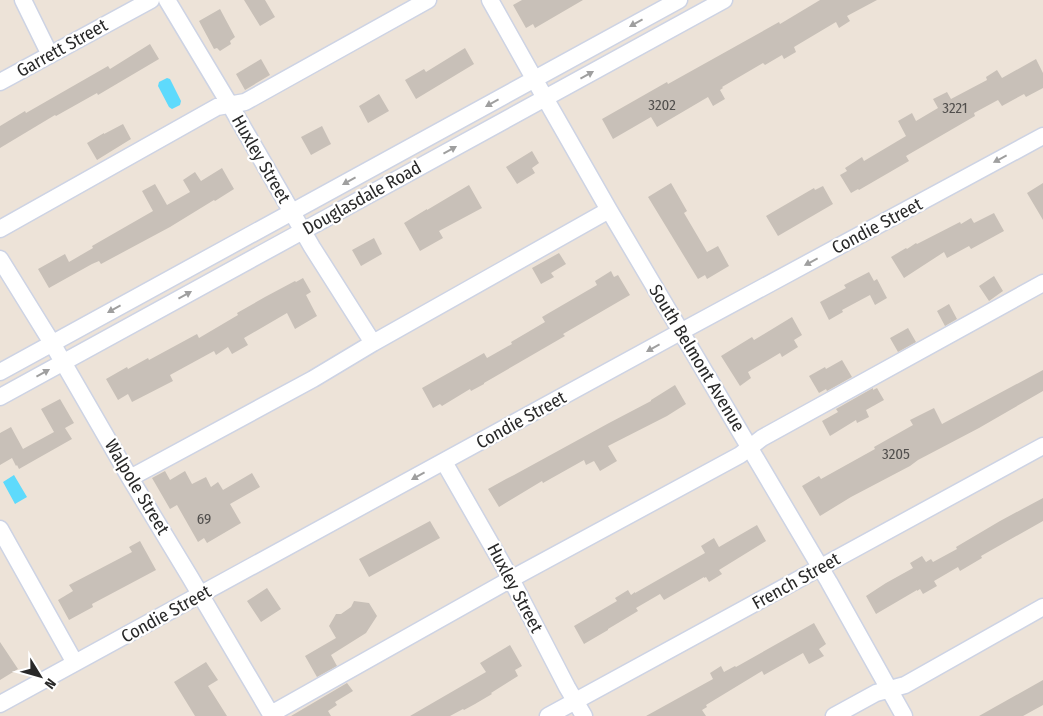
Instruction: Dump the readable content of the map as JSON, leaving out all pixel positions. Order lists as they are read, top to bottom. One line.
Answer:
{"streets":{"street":["Garrett Street","Huxley Street","Douglasdale Road","Condie Street","South Belmont Avenue","Walpole Street","French Street"]},"crossings":[["Huxley Street","Douglasdale Road"],["Huxley Street","Condie Street"],["Huxley Street","French Street"],["Douglasdale Road","South Belmont Avenue"],["Douglasdale Road","Walpole Street"],["Condie Street","South Belmont Avenue"],["Condie Street","Walpole Street"],["South Belmont Avenue","French Street"]],"house_numbers":["3202","3221","3205","69"],"north":"bottom right"}
